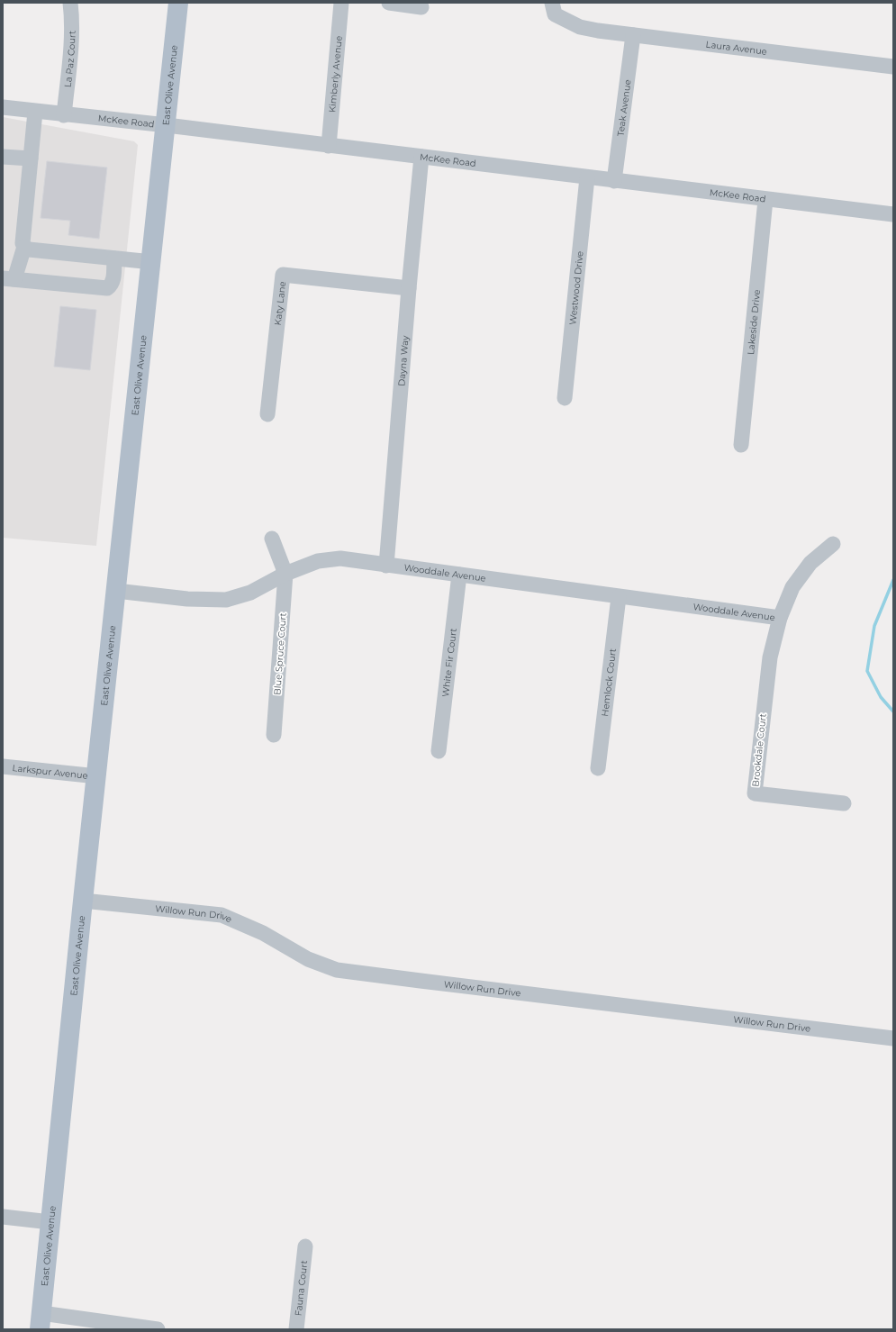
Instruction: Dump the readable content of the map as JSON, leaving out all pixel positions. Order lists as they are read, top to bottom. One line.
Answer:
{"streets":{"main road":["East Olive Avenue"],"street":["Laura Avenue","La Paz Court","Kimberly Avenue","Teak Avenue","McKee Road","Westwood Drive","Katy Lane","Lakeside Drive","Dayna Way","Wooddale Avenue","Blue Spruce Court","White Fir Court","Hemlock Court","Brookdale Court","Larkspur Avenue","Willow Run Drive","Fauna Court"]},"crossings":[["Laura Avenue","Teak Avenue"],["La Paz Court","McKee Road"],["Kimberly Avenue","McKee Road"],["East Olive Avenue","McKee Road"],["East Olive Avenue","Wooddale Avenue"],["East Olive Avenue","Larkspur Avenue"],["East Olive Avenue","Willow Run Drive"],["Teak Avenue","McKee Road"],["McKee Road","Westwood Drive"],["McKee Road","Lakeside Drive"],["McKee Road","Dayna Way"],["Katy Lane","Dayna Way"],["Dayna Way","Wooddale Avenue"],["Wooddale Avenue","Blue Spruce Court"],["Wooddale Avenue","White Fir Court"],["Wooddale Avenue","Hemlock Court"],["Wooddale Avenue","Brookdale Court"]]}
